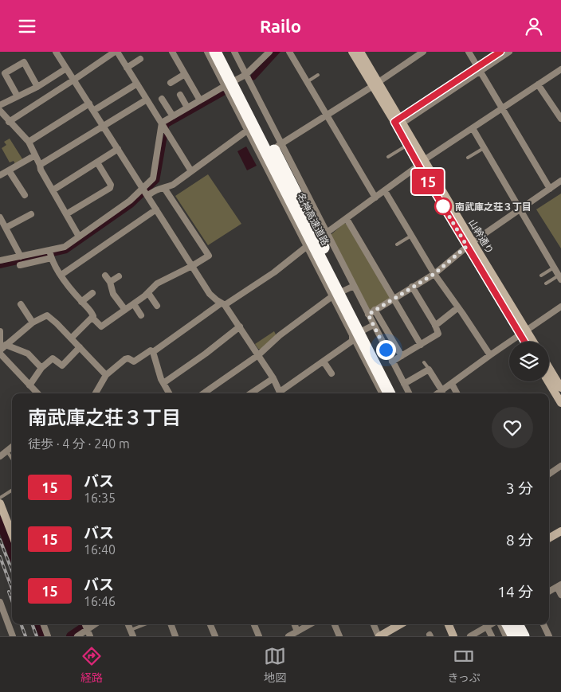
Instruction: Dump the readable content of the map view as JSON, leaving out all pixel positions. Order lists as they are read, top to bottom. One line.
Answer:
{"streets":{"highway":["名神高速道路"],"street":["山幹通り"]},"places":["南武庫之荘３丁目"],"lines":["bus line 15"],"page":{"header":"Railo","on_map":"15","heading":["南武庫之荘３丁目","徒歩 · 4 分 · 240 m"],"list":[{"mark":"15","name":"バス","note":"16:35","value":"3 分"},{"mark":"15","name":"バス","note":"16:40","value":"8 分"},{"mark":"15","name":"バス","note":"16:46","value":"14 分"}],"tabs":["経路","地図","きっぷ"]}}
